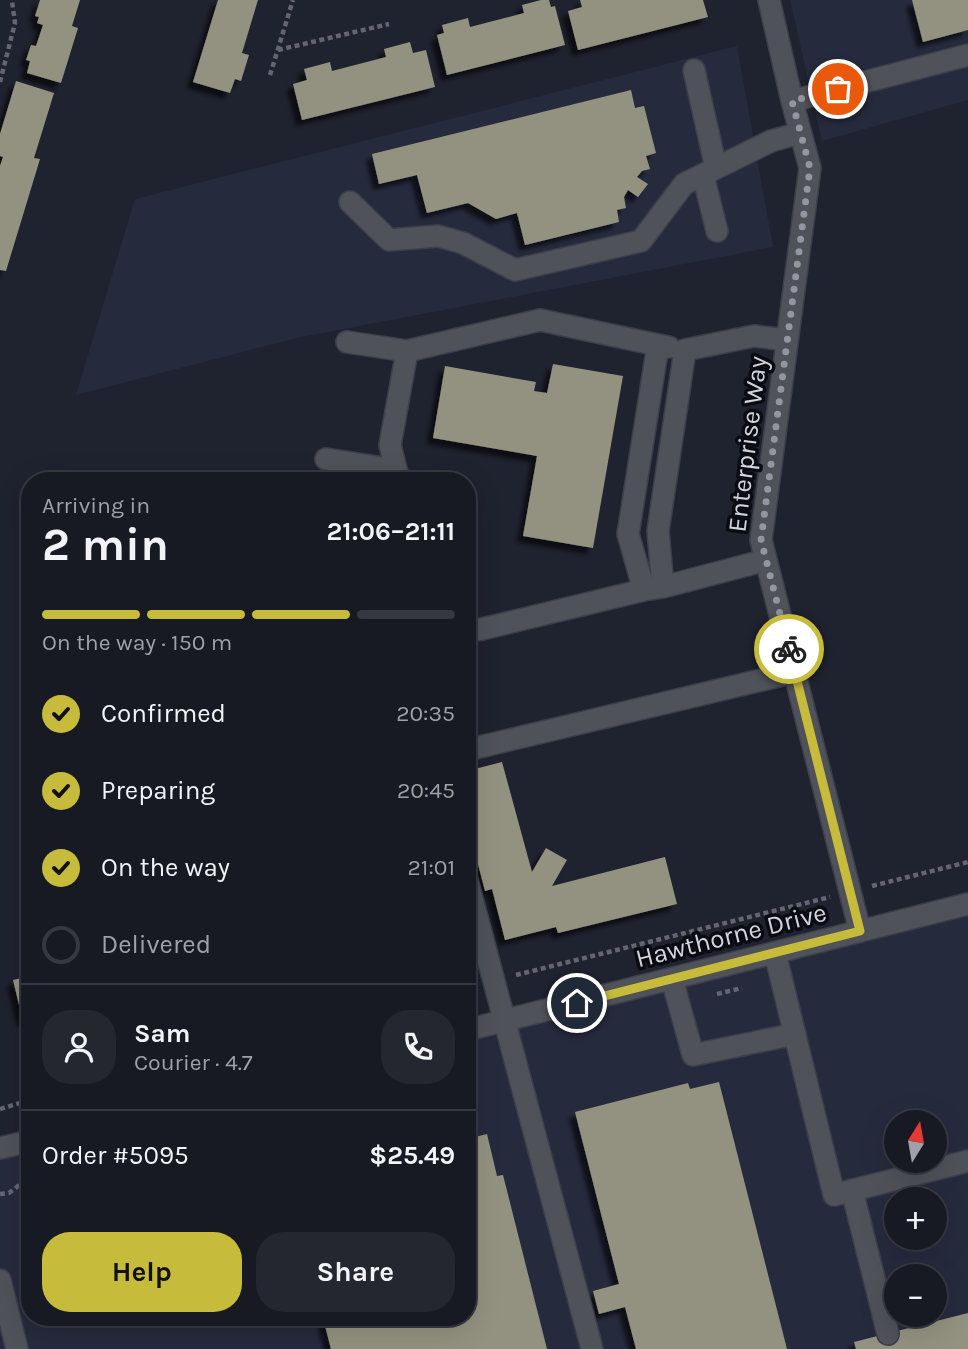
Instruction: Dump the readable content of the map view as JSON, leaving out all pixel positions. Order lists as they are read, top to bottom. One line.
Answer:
{"streets":{"street":["Enterprise Way","Hawthorne Drive"]},"crossings":[["Enterprise Way","Hawthorne Drive"]],"north":"top","page":{"heading":["2 min","Arriving in","21:06–21:11"],"panel":["Sam","Courier · 4.7","Order #5095","$25.49"],"bar":"On the way · 150 m","list":[["Confirmed","20:35"],["Preparing","20:45"],["On the way","21:01"],"Delivered"],"map_buttons":["+","−"],"buttons":["Help","Share"]}}
